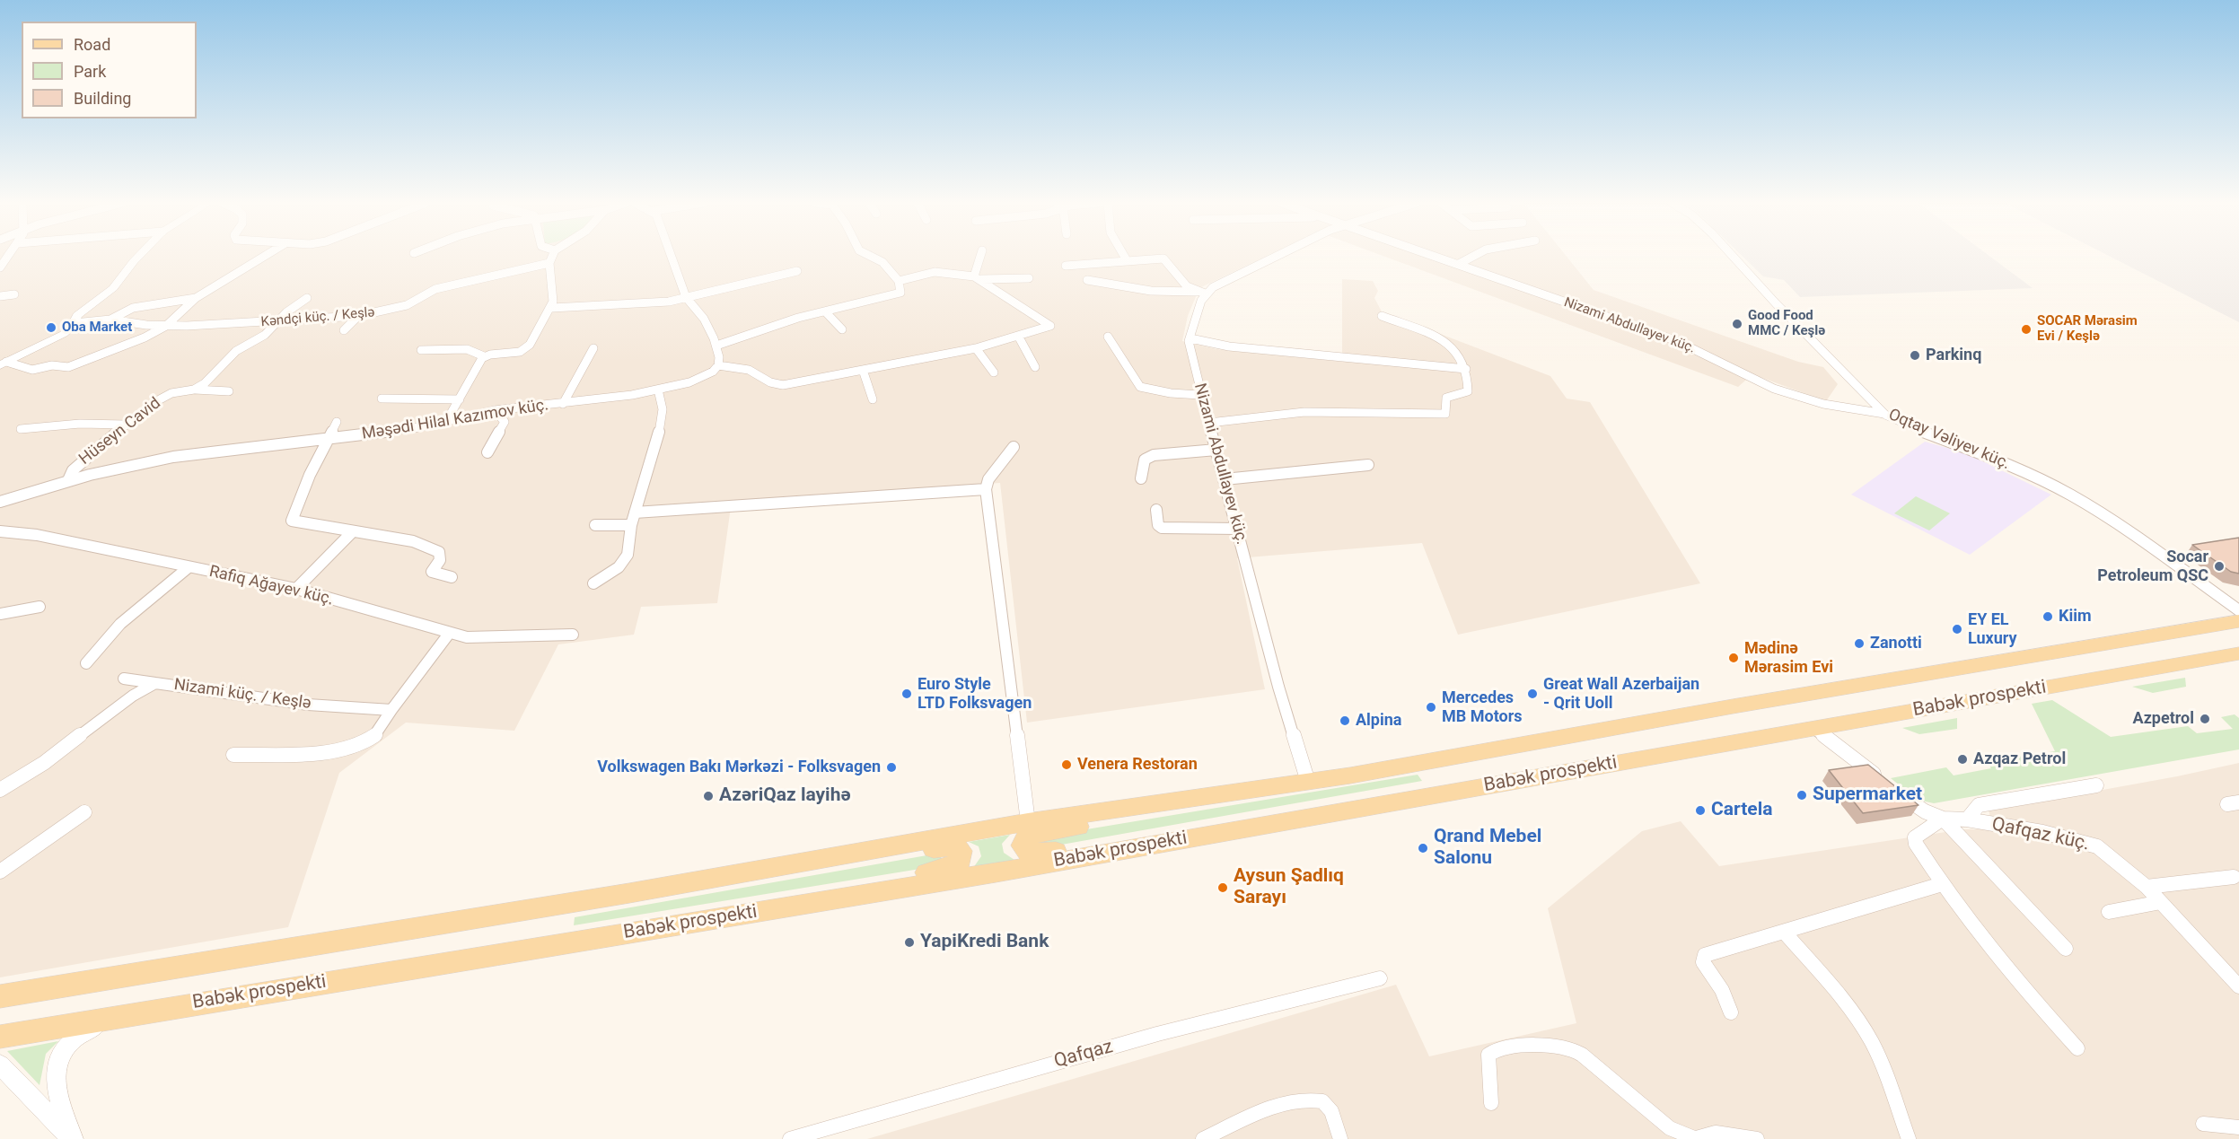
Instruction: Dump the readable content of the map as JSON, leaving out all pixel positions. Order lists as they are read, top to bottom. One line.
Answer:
{"streets":{"main road":["Babək prospekti"],"street":["Kəndçi küç. / Keşlə","Nizami Abdullayev küç.","Məşədi Hilal Kazımov küç.","Hüseyn Cavid","Oqtay Vəliyev küç.","Rafiq Ağayev küç.","Nizami küç. / Keşlə","Qafqaz küç.","Qafqaz"]},"crossings":[["Kəndçi küç. / Keşlə","Hüseyn Cavid"],["Nizami Abdullayev küç.","Oqtay Vəliyev küç."],["Nizami Abdullayev küç.","Babək prospekti"],["Məşədi Hilal Kazımov küç.","Hüseyn Cavid"],["Babək prospekti","Qafqaz küç."]],"places":["Good Food MMC / Keşlə","Oba Market","SOCAR Mərasim Evi / Keşlə","Parkinq","Socar Petroleum QSC","Kiim","EY EL Luxury","Zanotti","Mədinə Mərasim Evi","Euro Style LTD Folksvagen","Great Wall Azerbaijan - Qrit Uoll","Mercedes MB Motors","Azpetrol","Alpina","Azqaz Petrol","Venera Restoran","Volkswagen Bakı Mərkəzi - Folksvagen","Supermarket","AzəriQaz layihə","Cartela","Qrand Mebel Salonu","Aysun Şadlıq Sarayı","YapiKredi Bank"],"legend":["Road","Park","Building"]}
